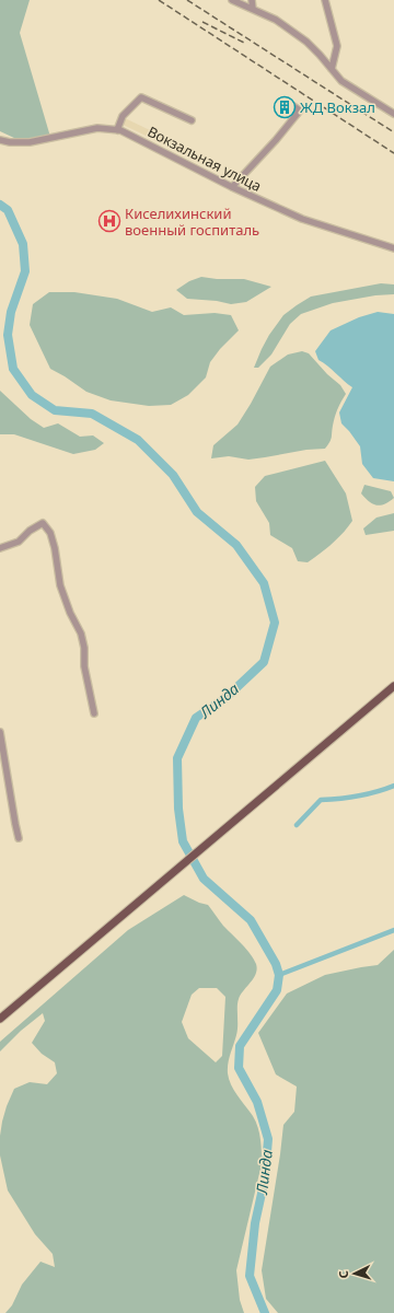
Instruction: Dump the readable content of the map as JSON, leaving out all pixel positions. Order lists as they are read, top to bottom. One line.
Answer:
{"streets":{"street":["Вокзальная улица"]},"water":["Линда"],"places":{"building":["ЖД Вокзал"],"hospital":["Киселихинский военный госпиталь"]},"north":"left"}
